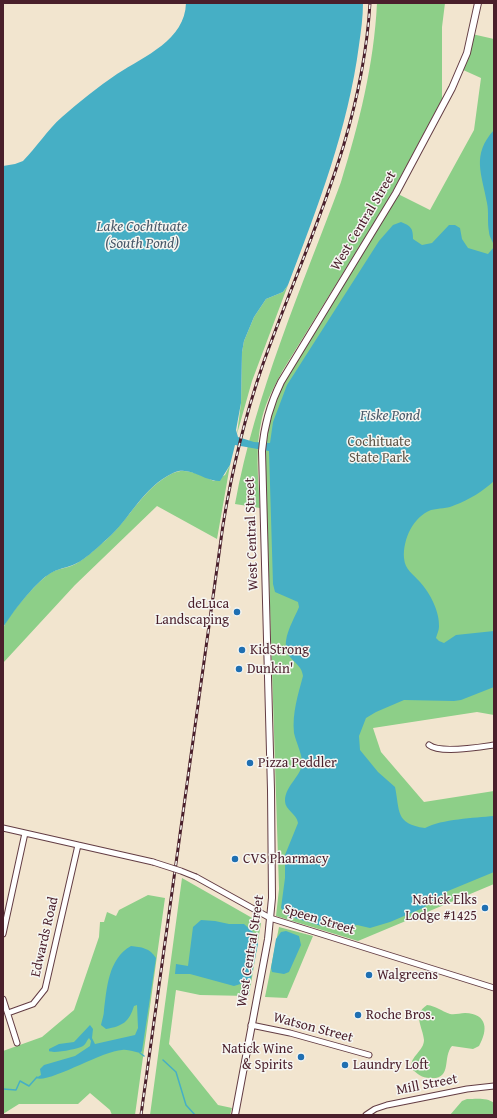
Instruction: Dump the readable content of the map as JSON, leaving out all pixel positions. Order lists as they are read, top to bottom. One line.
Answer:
{"streets":{"main road":["West Central Street"],"street":["Speen Street","Edwards Road","Watson Street","Mill Street"]},"crossings":[["West Central Street","Speen Street"],["West Central Street","Watson Street"],["Speen Street","Edwards Road"]],"water":["Lake Cochituate (South Pond)","Fiske Pond"],"parks":["Cochituate State Park"],"places":["deLuca Landscaping","KidStrong","Dunkin'","Pizza Peddler","CVS Pharmacy","Natick Elks Lodge #1425","Walgreens","Roche Bros.","Natick Wine & Spirits","Laundry Loft"]}
